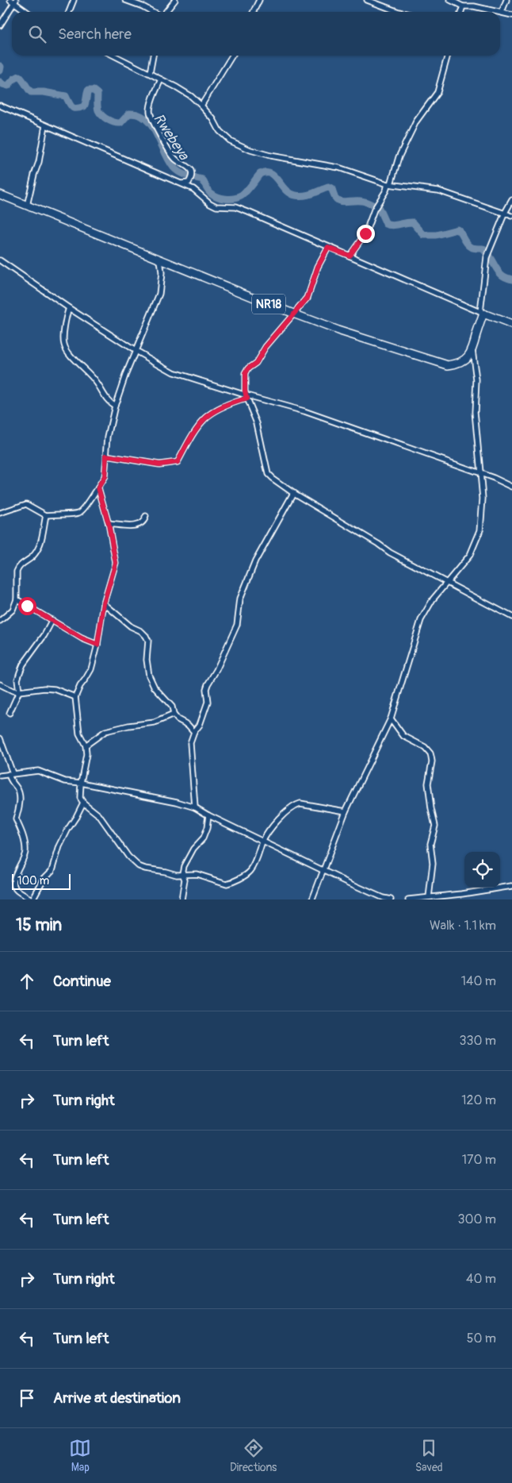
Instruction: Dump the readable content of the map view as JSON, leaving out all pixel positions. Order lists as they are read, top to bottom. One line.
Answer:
{"streets":{"main road":["NR18"]},"water":["Rwebeya"],"scale_bar":"100 m","page":{"search":"Search here","scale":"100 m","heading":["15 min","Walk · 1.1 km"],"list":[["Continue","140 m"],["Turn left","330 m"],["Turn right","120 m"],["Turn left","170 m"],["Turn left","300 m"],["Turn right","40 m"],["Turn left","50 m"],"Arrive at destination"],"nav":["Map","Directions","Saved"]}}
